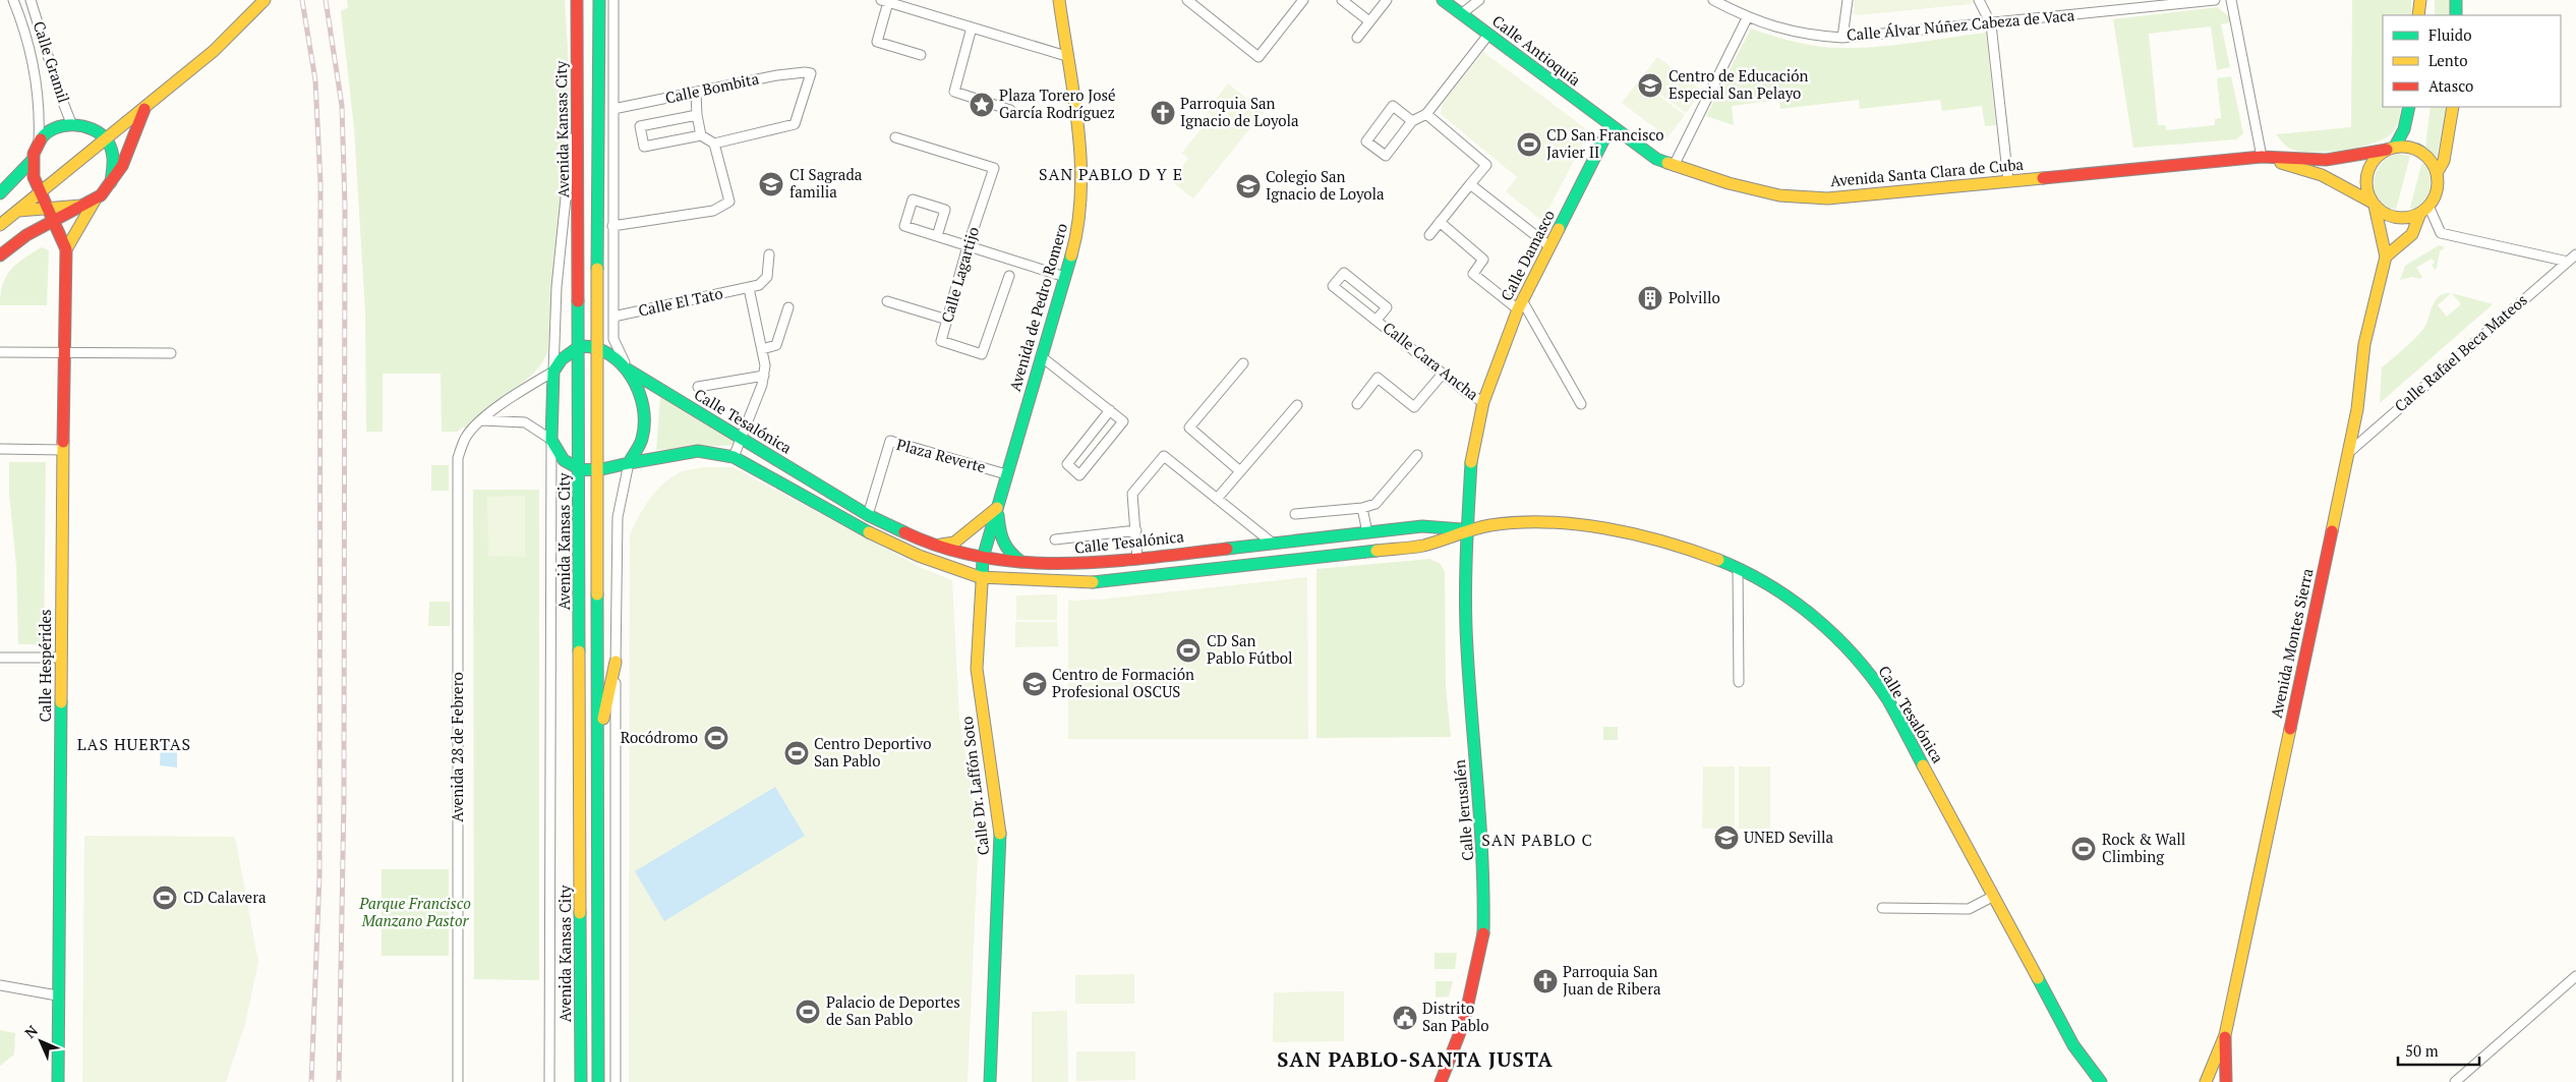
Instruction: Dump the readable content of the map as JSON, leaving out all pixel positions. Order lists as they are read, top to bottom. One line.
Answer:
{"streets":{"street":["Calle Álvar Núñez Cabeza de Vaca","Calle Antioquía","Calle Gramil","Calle Bombita","Avenida Kansas City","Avenida Santa Clara de Cuba","Calle Damasco","Calle Lagartijo","Calle El Tato","Avenida de Pedro Romero","Calle Rafael Beca Mateos","Calle Cara Ancha","Calle Tesalónica","Plaza Reverte","Avenida Montes Sierra","Calle Hespérides","Avenida 28 de Febrero","Calle Dr. Laffón Soto","Calle Jerusalén"]},"crossings":[["Calle Antioquía","Avenida Santa Clara de Cuba"],["Calle Antioquía","Calle Damasco"],["Avenida Kansas City","Calle Tesalónica"],["Avenida Santa Clara de Cuba","Calle Damasco"],["Avenida Santa Clara de Cuba","Avenida Montes Sierra"],["Calle Damasco","Calle Cara Ancha"],["Calle Damasco","Calle Tesalónica"],["Calle Damasco","Calle Jerusalén"],["Avenida de Pedro Romero","Calle Tesalónica"],["Avenida de Pedro Romero","Plaza Reverte"],["Avenida de Pedro Romero","Calle Dr. Laffón Soto"],["Calle Rafael Beca Mateos","Avenida Montes Sierra"],["Calle Tesalónica","Plaza Reverte"],["Calle Tesalónica","Calle Dr. Laffón Soto"],["Calle Tesalónica","Calle Jerusalén"]],"districts":["SAN PABLO D Y E","LAS HUERTAS","SAN PABLO C","SAN PABLO-SANTA JUSTA"],"parks":["Parque Francisco Manzano Pastor"],"places":{"school or university":["Centro de Educación Especial San Pelayo","CI Sagrada familia","Colegio San Ignacio de Loyola","Centro de Formación Profesional OSCUS","UNED Sevilla"],"place":["Plaza Torero José García Rodríguez"],"church":["Parroquia San Ignacio de Loyola","Parroquia San Juan de Ribera"],"sports":["CD San Francisco Javier II","CD San Pablo Fútbol","Rocódromo","Centro Deportivo San Pablo","Rock & Wall Climbing","CD Calavera","Palacio de Deportes de San Pablo"],"building":["Polvillo"],"public building":["Distrito San Pablo"]},"legend":["Fluido","Lento","Atasco"],"scale_bar":"50 m","north":"top left"}
